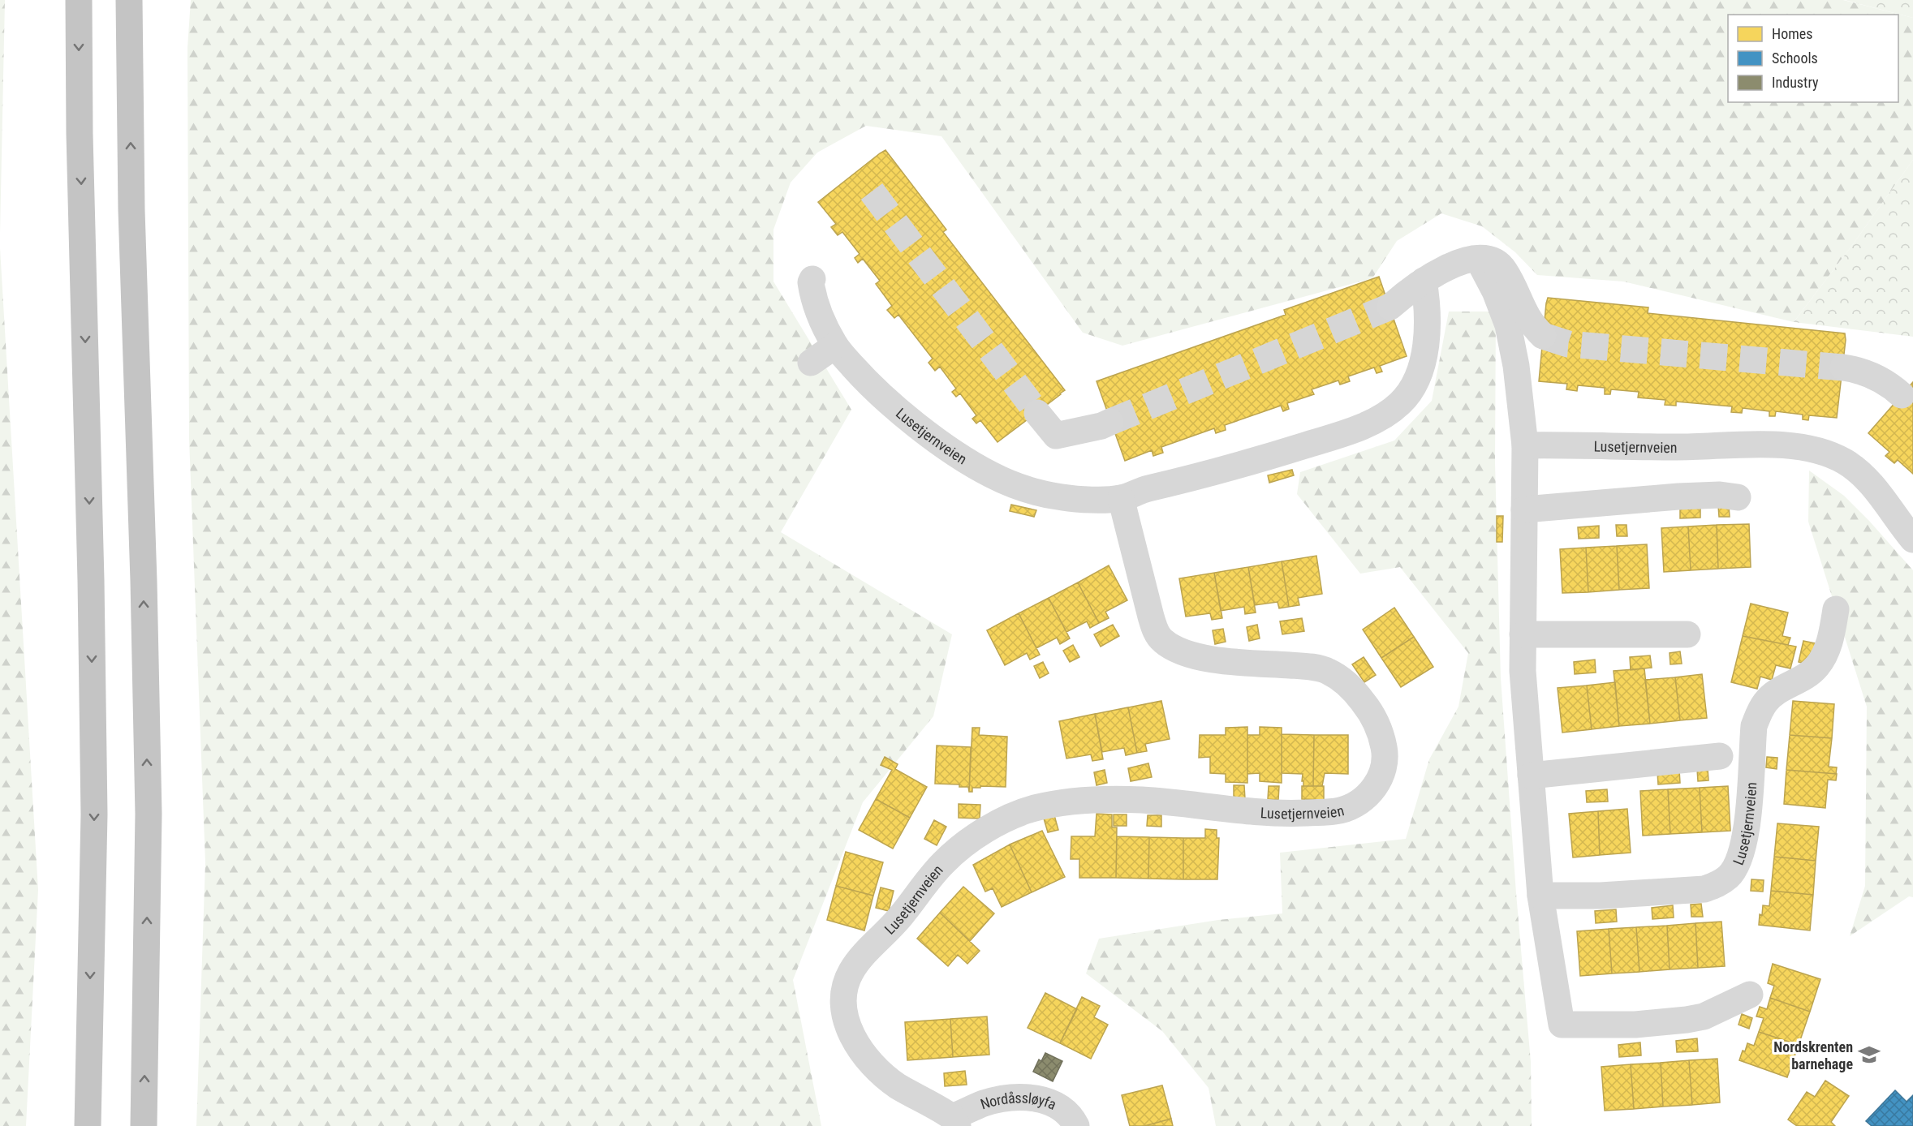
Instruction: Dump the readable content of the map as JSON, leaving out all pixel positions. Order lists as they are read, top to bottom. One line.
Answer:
{"streets":{"lane":["Lusetjernveien","Nordåssløyfa"]},"crossings":[["Lusetjernveien","Nordåssløyfa"]],"places":{"school or university":["Nordskrenten barnehage"]},"legend":["Homes","Schools","Industry"]}
